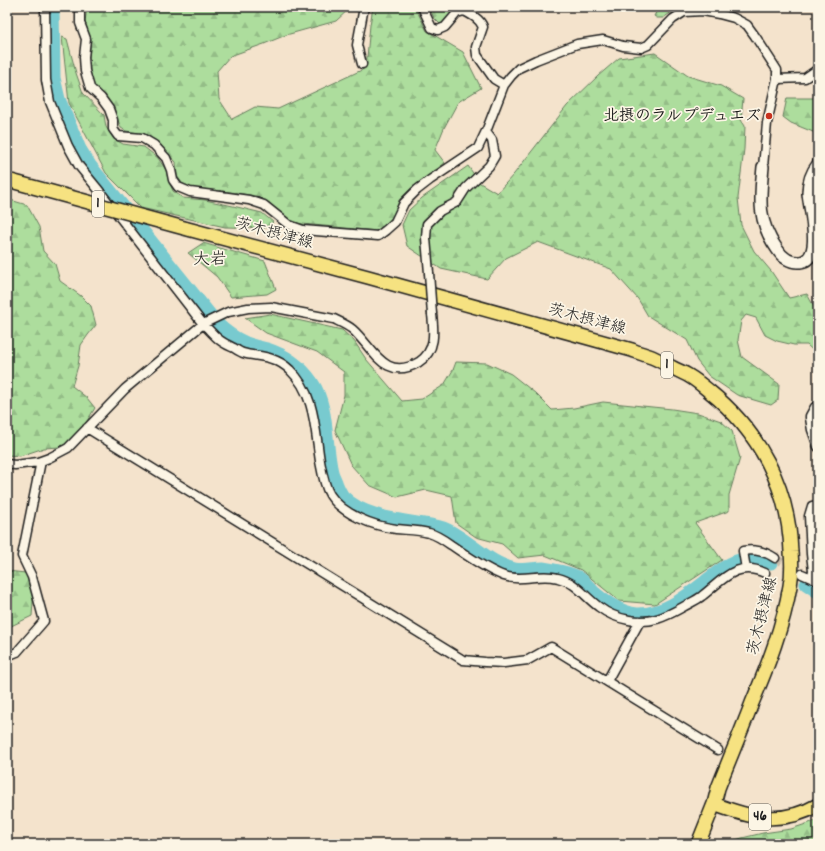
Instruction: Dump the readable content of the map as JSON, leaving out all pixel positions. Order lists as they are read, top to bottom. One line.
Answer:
{"streets":{"main road":["1","茨木摂津線","46"]},"crossings":[["茨木摂津線","46"]],"districts":["大岩"],"places":["北摂のラルプデュエズ"]}
